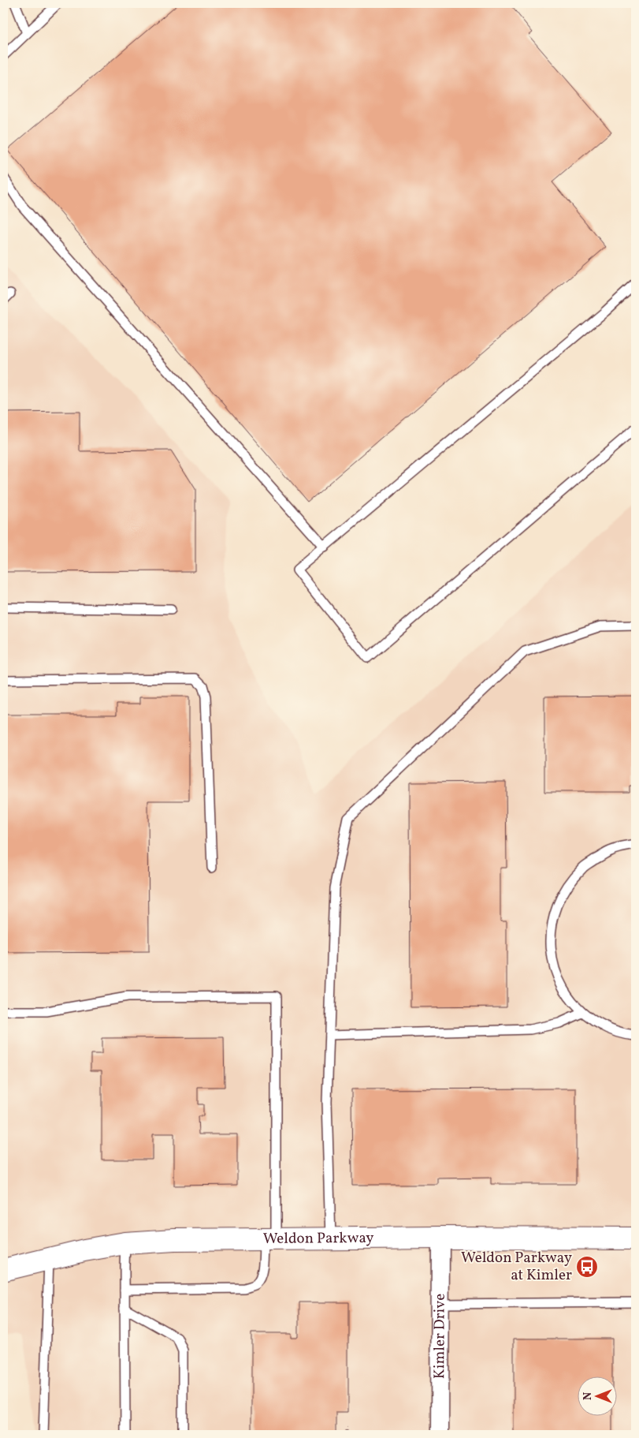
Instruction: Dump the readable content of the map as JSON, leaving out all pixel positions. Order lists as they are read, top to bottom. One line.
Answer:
{"streets":{"street":["Weldon Parkway","Kimler Drive"]},"crossings":[["Weldon Parkway","Kimler Drive"]],"places":{"bus stop":["Weldon Parkway at Kimler"]},"north":"left"}
